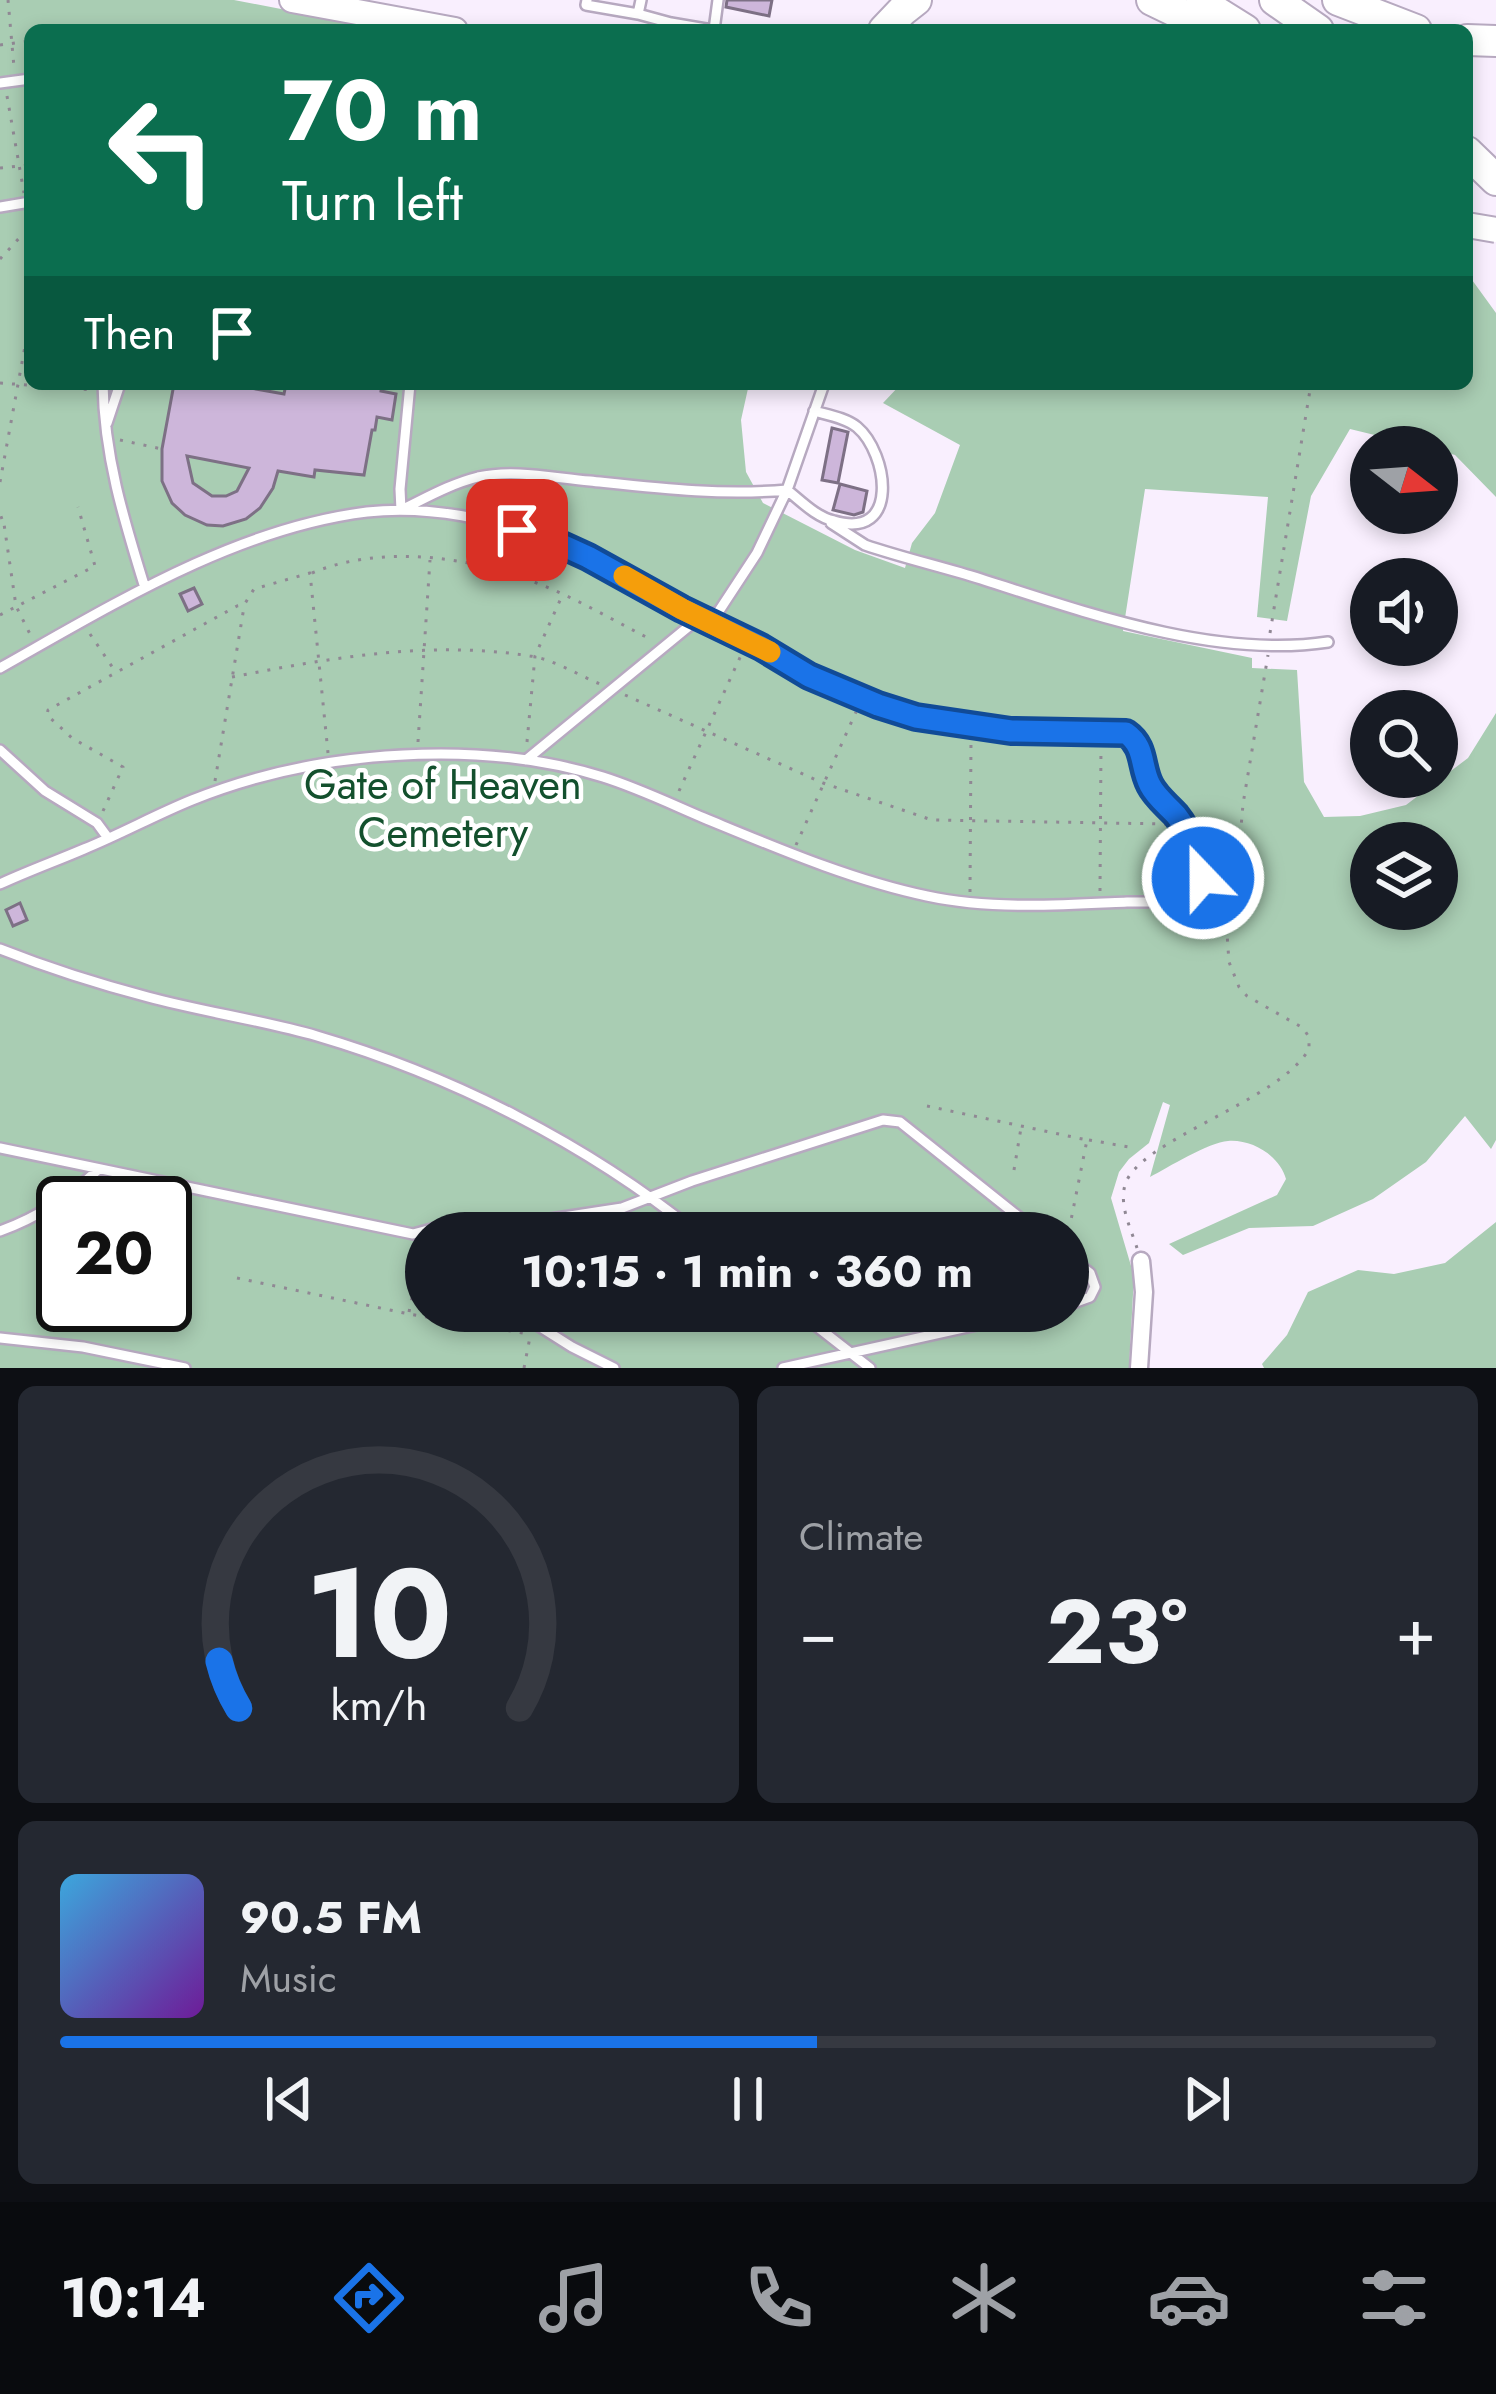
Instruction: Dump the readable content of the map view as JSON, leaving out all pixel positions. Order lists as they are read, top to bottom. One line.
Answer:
{"parks":["Gate of Heaven Cemetery"],"north":"right","page":{"turn":["70 m","Turn left"],"then":"Then","limit":"20","trip":"10:15 · 1 min · 360 m","tile":"Climate","heat":["−","23°","+"],"song":["90.5 FM","Music"],"tabs":"10:14","gauge":["10","km/h"]}}
